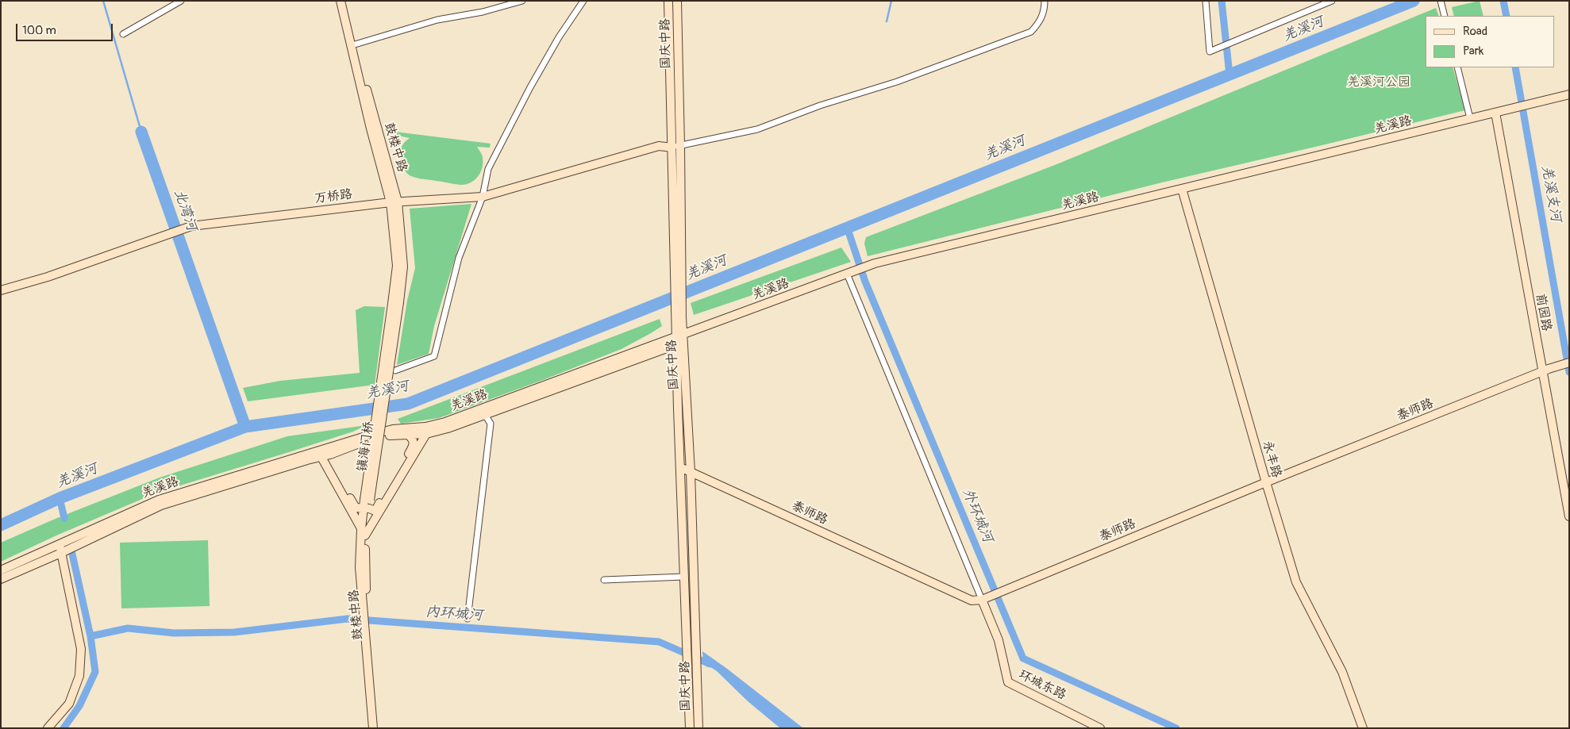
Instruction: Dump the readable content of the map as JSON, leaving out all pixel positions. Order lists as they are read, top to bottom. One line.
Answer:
{"streets":{"street":["国庆中路","羌溪路","鼓楼中路","万桥路","前园路","泰师路","镇海门桥","永丰路","环城东路"]},"crossings":[["国庆中路","羌溪路"],["国庆中路","万桥路"],["国庆中路","泰师路"],["羌溪路","前园路"],["羌溪路","永丰路"],["鼓楼中路","万桥路"],["鼓楼中路","镇海门桥"],["前园路","泰师路"],["泰师路","永丰路"],["泰师路","环城东路"]],"water":["羌溪河","羌溪支河","北湾河","外环城河","内环城河"],"parks":["羌溪河公园"],"legend":["Road","Park"],"scale_bar":"100 m"}
